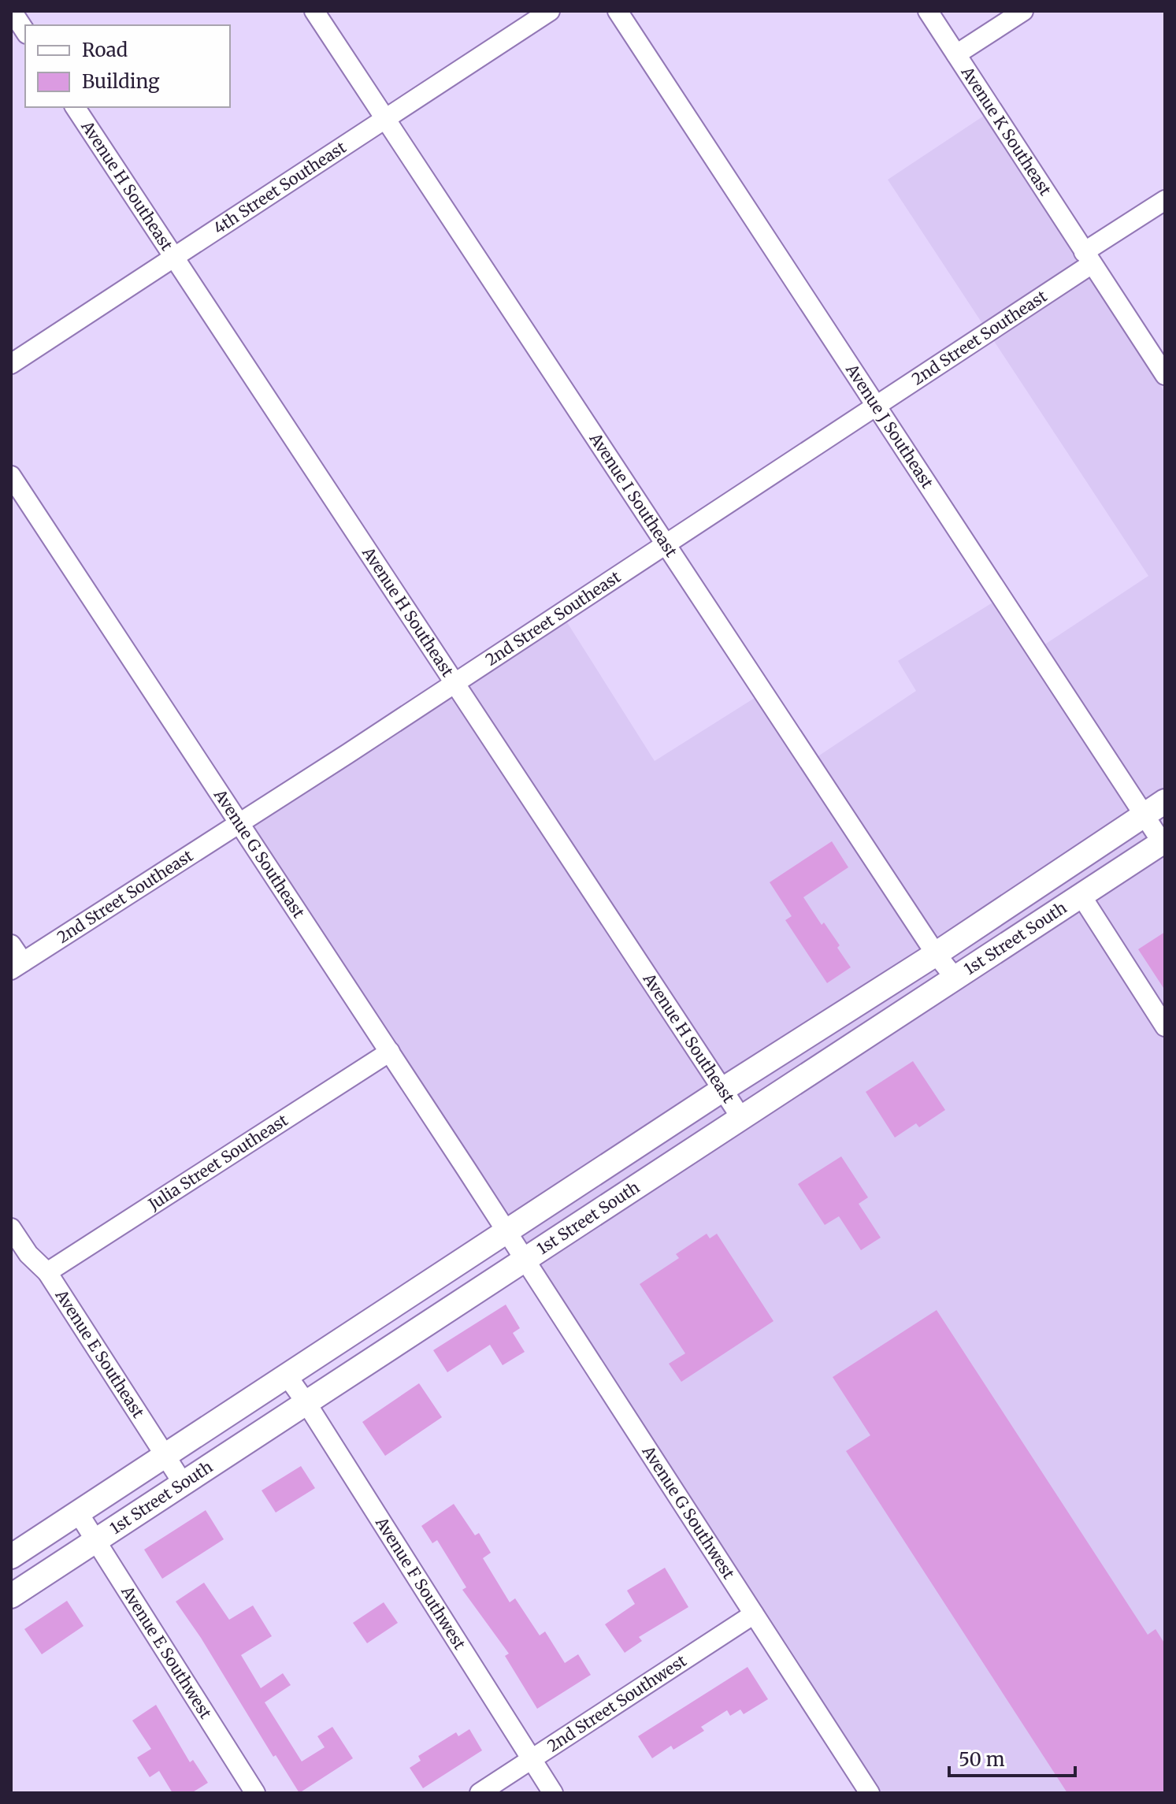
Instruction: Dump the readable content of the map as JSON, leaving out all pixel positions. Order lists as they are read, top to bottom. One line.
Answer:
{"streets":{"main road":["1st Street South"],"street":["Avenue K Southeast","Avenue H Southeast","4th Street Southeast","2nd Street Southeast","Avenue J Southeast","Avenue I Southeast","Avenue G Southeast","Julia Street Southeast","Avenue E Southeast","Avenue G Southwest","Avenue F Southwest","Avenue E Southwest","2nd Street Southwest"]},"crossings":[["Avenue K Southeast","2nd Street Southeast"],["Avenue H Southeast","4th Street Southeast"],["Avenue H Southeast","2nd Street Southeast"],["Avenue H Southeast","1st Street South"],["4th Street Southeast","Avenue I Southeast"],["2nd Street Southeast","Avenue J Southeast"],["2nd Street Southeast","Avenue I Southeast"],["2nd Street Southeast","Avenue G Southeast"],["Avenue J Southeast","1st Street South"],["Avenue I Southeast","1st Street South"],["Avenue G Southeast","1st Street South"],["Avenue G Southeast","Julia Street Southeast"],["Avenue G Southeast","Avenue G Southwest"],["1st Street South","Avenue E Southeast"],["1st Street South","Avenue G Southwest"],["1st Street South","Avenue F Southwest"],["1st Street South","Avenue E Southwest"],["Julia Street Southeast","Avenue E Southeast"],["Avenue G Southwest","2nd Street Southwest"],["Avenue F Southwest","2nd Street Southwest"]],"legend":["Road","Building"],"scale_bar":"50 m"}
